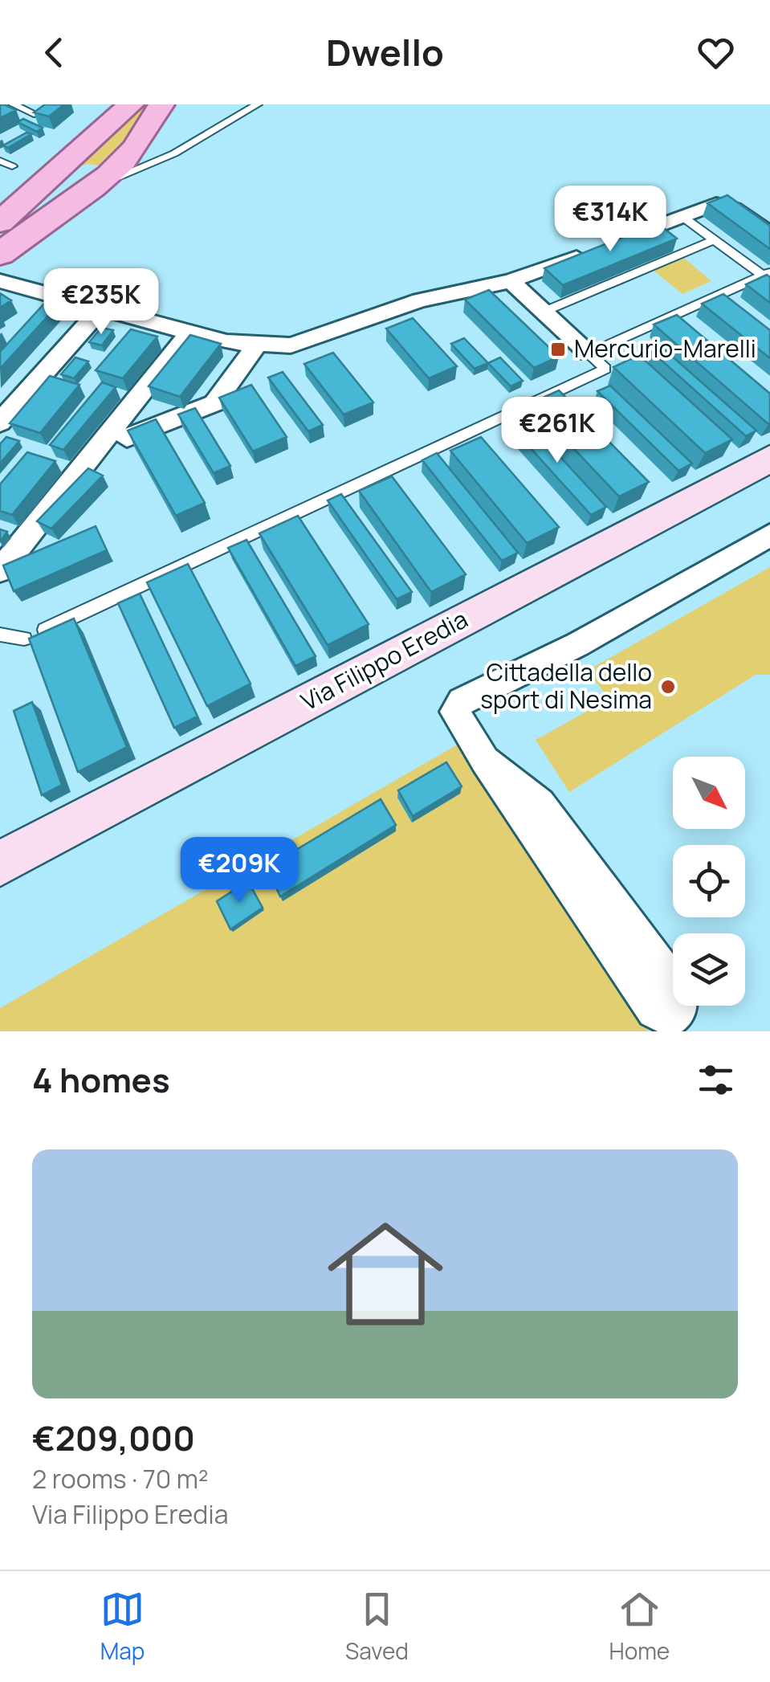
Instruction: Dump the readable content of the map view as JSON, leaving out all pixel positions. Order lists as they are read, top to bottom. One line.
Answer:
{"streets":{"main road":["Via Filippo Eredia"]},"places":{"transit":["Mercurio-Marelli"],"other":["Cittadella dello sport di Nesima"]},"north":"bottom right","page":{"header":"Dwello","price":["€314K","€235K","€261K","€209K"],"heading":"4 homes","list":[{"name":"€209,000","note":"2 rooms · 70 m² · Via Filippo Eredia"}],"tabs":["Map","Saved","Home"]}}
